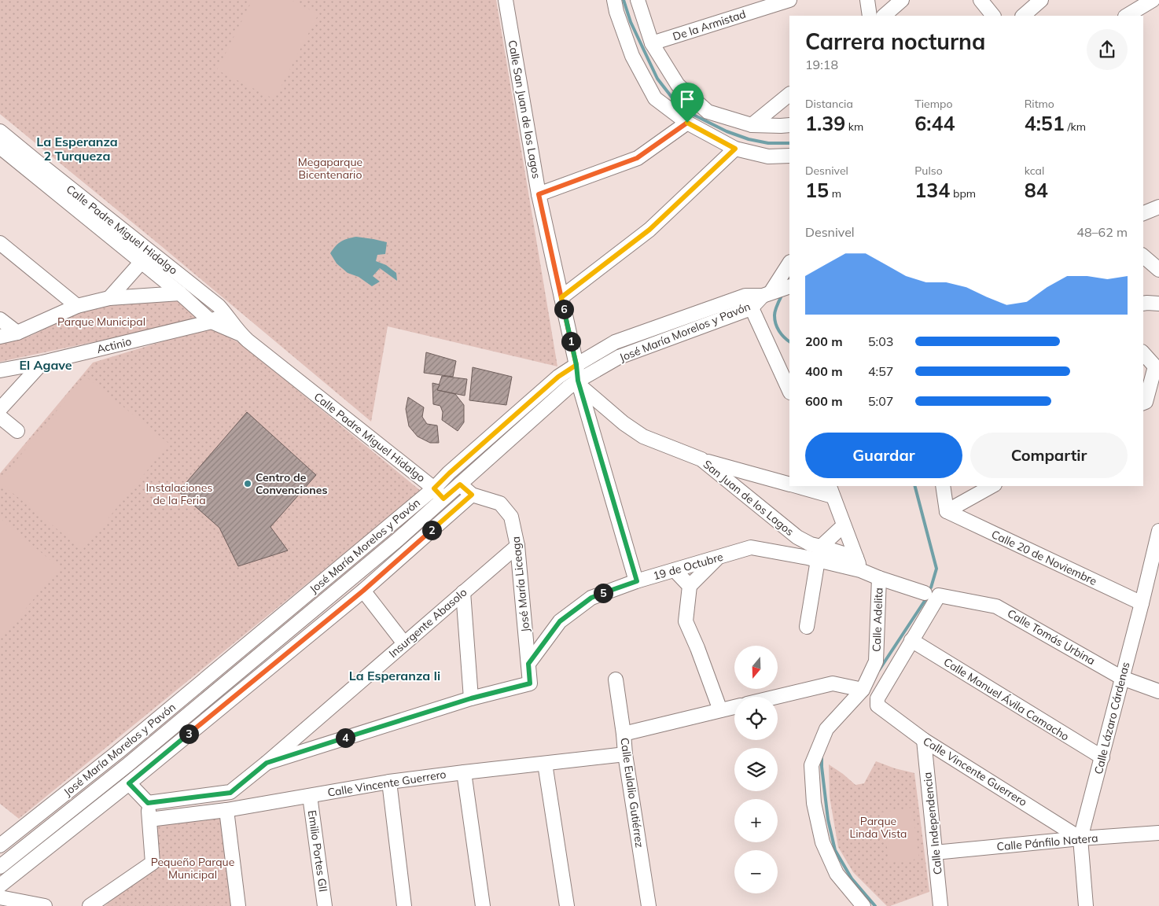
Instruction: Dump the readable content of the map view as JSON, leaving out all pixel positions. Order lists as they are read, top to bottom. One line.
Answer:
{"streets":{"street":["De la Armistad","Calle San Juan de los Lagos","Calle Padre Miguel Hidalgo","José María Morelos y Pavón","Actinio","San Juan de los Lagos","Calle 20 de Noviembre","19 de Octubre","José María Liceaga","Calle Adelita","Insurgente Abasolo","Calle Tomás Urbina","Calle Manuel Ávila Camacho","Calle Lázaro Cárdenas","Calle Vincente Guerrero","Calle Eulalio Gutiérrez","Calle Independencia","Calle Pánfilo Natera","Emilio Portes GIl"]},"crossings":[["Calle San Juan de los Lagos","José María Morelos y Pavón"],["Calle San Juan de los Lagos","San Juan de los Lagos"],["Calle San Juan de los Lagos","19 de Octubre"],["Calle Padre Miguel Hidalgo","José María Morelos y Pavón"],["Calle Padre Miguel Hidalgo","Actinio"],["José María Morelos y Pavón","San Juan de los Lagos"],["José María Morelos y Pavón","José María Liceaga"],["San Juan de los Lagos","19 de Octubre"],["Calle 20 de Noviembre","Calle Lázaro Cárdenas"],["19 de Octubre","José María Liceaga"],["José María Liceaga","Insurgente Abasolo"],["Calle Tomás Urbina","Calle Manuel Ávila Camacho"],["Calle Tomás Urbina","Calle Lázaro Cárdenas"],["Calle Tomás Urbina","Calle Vincente Guerrero"],["Calle Manuel Ávila Camacho","Calle Lázaro Cárdenas"],["Calle Manuel Ávila Camacho","Calle Vincente Guerrero"],["Calle Lázaro Cárdenas","Calle Vincente Guerrero"],["Calle Lázaro Cárdenas","Calle Pánfilo Natera"],["Calle Vincente Guerrero","Calle Eulalio Gutiérrez"],["Calle Vincente Guerrero","Calle Independencia"],["Calle Vincente Guerrero","Calle Pánfilo Natera"],["Calle Vincente Guerrero","Emilio Portes GIl"],["Calle Independencia","Calle Pánfilo Natera"]],"districts":["La Esperanza 2 Turqueza","El Agave","La Esperanza Ii"],"parks":["Megaparque Bicentenario","Parque Municipal","Instalaciones de la Feria","Parque Linda Vista","Pequeño Parque Municipal"],"places":["Centro de Convenciones"],"north":"bottom","page":{"heading":["Carrera nocturna","19:18"],"stats":[["Distancia","1.39 km"],["Tiempo","6:44"],["Ritmo","4:51 /km"],["Desnivel","15 m"],["Pulso","134 bpm"],["kcal","84"]],"chart":["Desnivel","48–62 m"],"pins":["6","1","2","5","3","4"],"list":[{"name":"200 m","note":"5:03"},{"name":"400 m","note":"4:57"},{"name":"600 m","note":"5:07"}],"buttons":["Guardar","Compartir"],"map_buttons":["+","−"]}}
